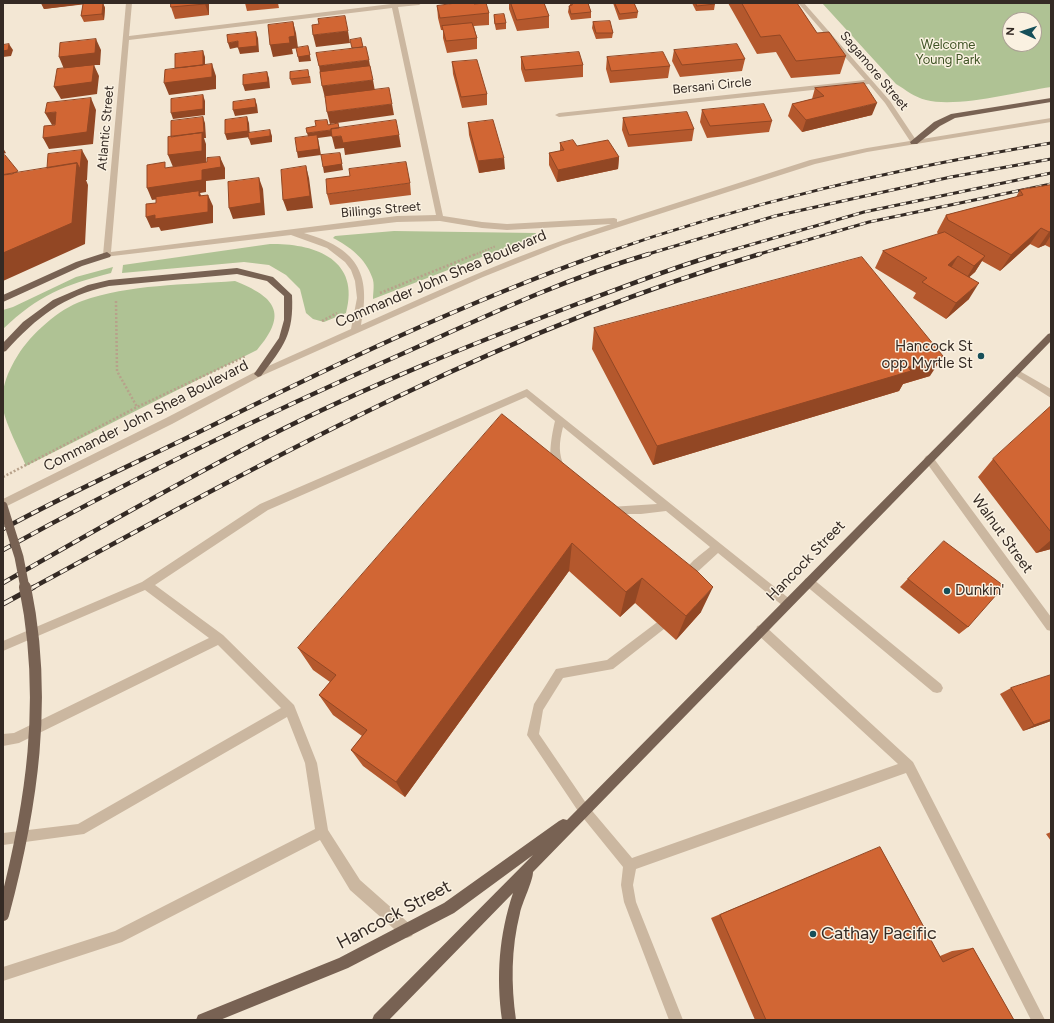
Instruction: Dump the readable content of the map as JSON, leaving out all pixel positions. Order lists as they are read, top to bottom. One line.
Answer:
{"streets":{"main road":["Hancock Street"],"street":["Sagamore Street","Bersani Circle","Atlantic Street","Billings Street","Commander John Shea Boulevard","Walnut Street"]},"crossings":[["Sagamore Street","Bersani Circle"],["Sagamore Street","Commander John Shea Boulevard"],["Atlantic Street","Billings Street"],["Walnut Street","Hancock Street"]],"parks":["Welcome Young Park"],"places":["Hancock St opp Myrtle St","Dunkin'","Cathay Pacific"],"north":"left"}
